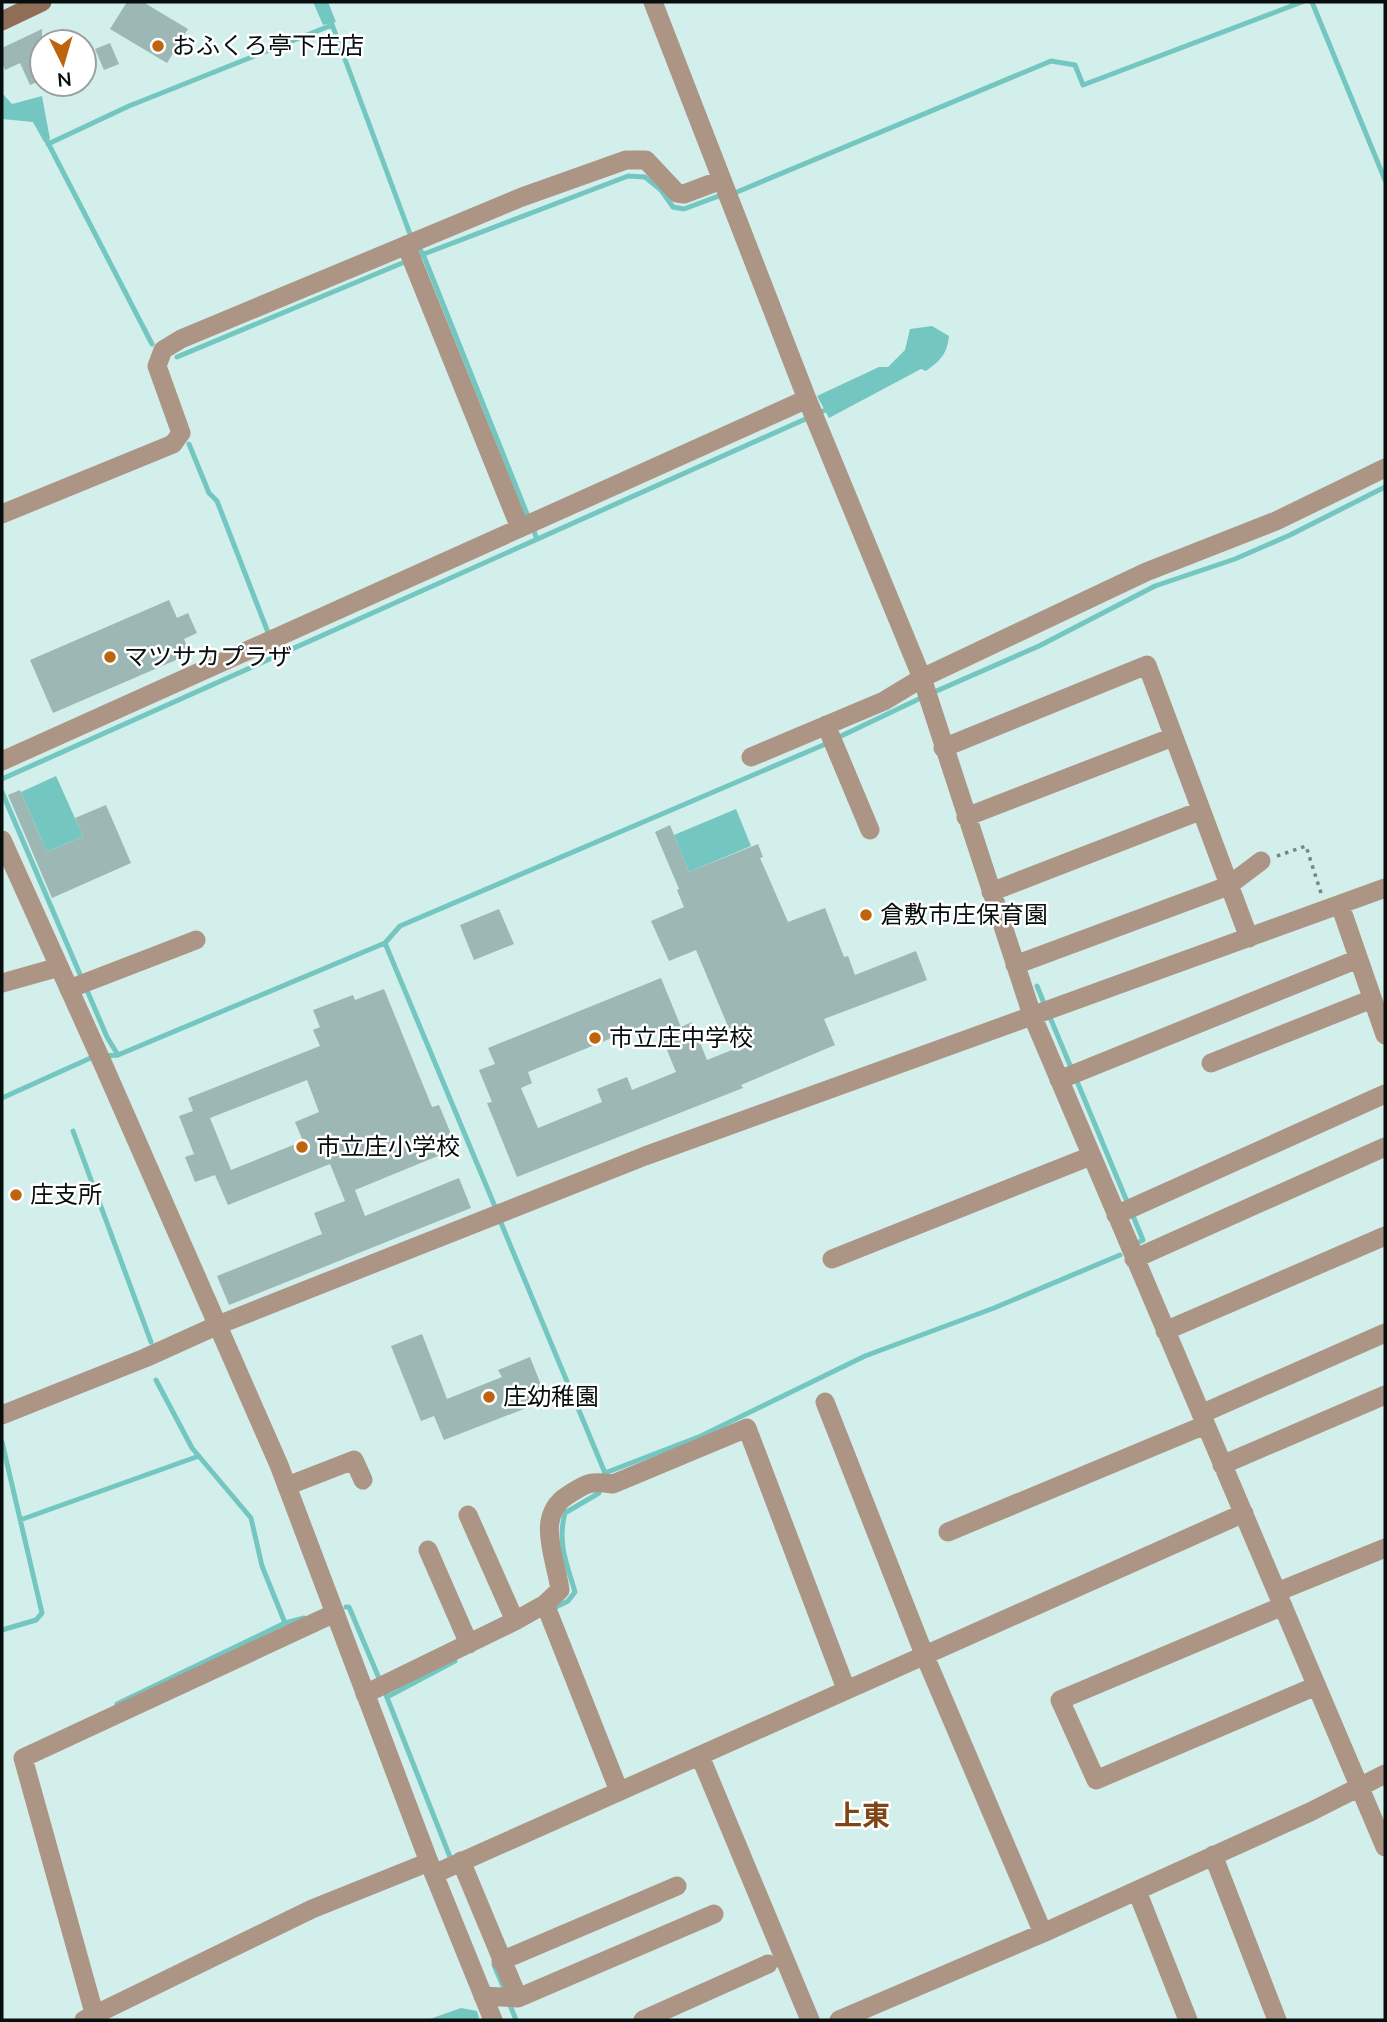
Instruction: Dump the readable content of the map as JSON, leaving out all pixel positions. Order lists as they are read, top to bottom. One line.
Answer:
{"districts":["上東"],"places":["おふくろ亭下庄店","マツサカプラザ","倉敷市庄保育園","市立庄中学校","市立庄小学校","庄支所","庄幼稚園"],"north":"bottom"}
